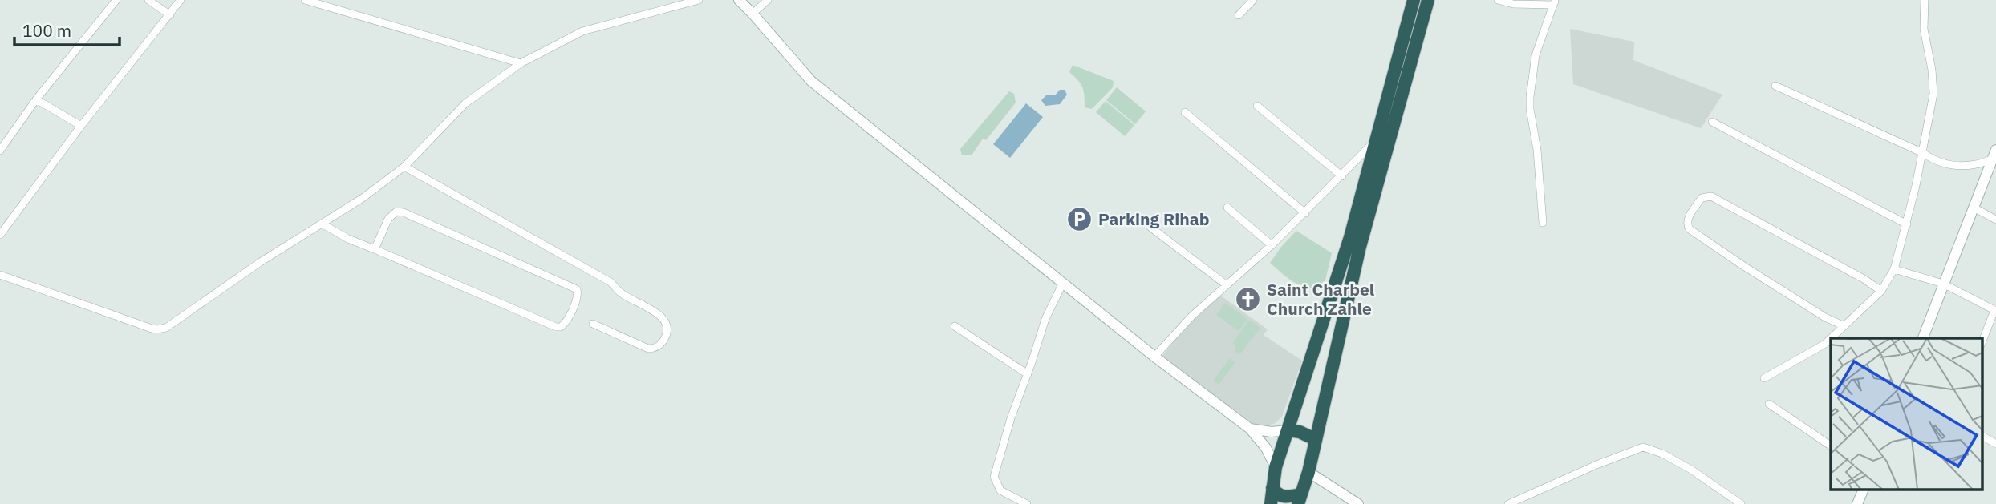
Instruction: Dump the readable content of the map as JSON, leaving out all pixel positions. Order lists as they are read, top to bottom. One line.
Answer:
{"places":{"parking":["Parking Rihab"],"church":["Saint Charbel Church Zahle"]},"scale_bar":"100 m"}
